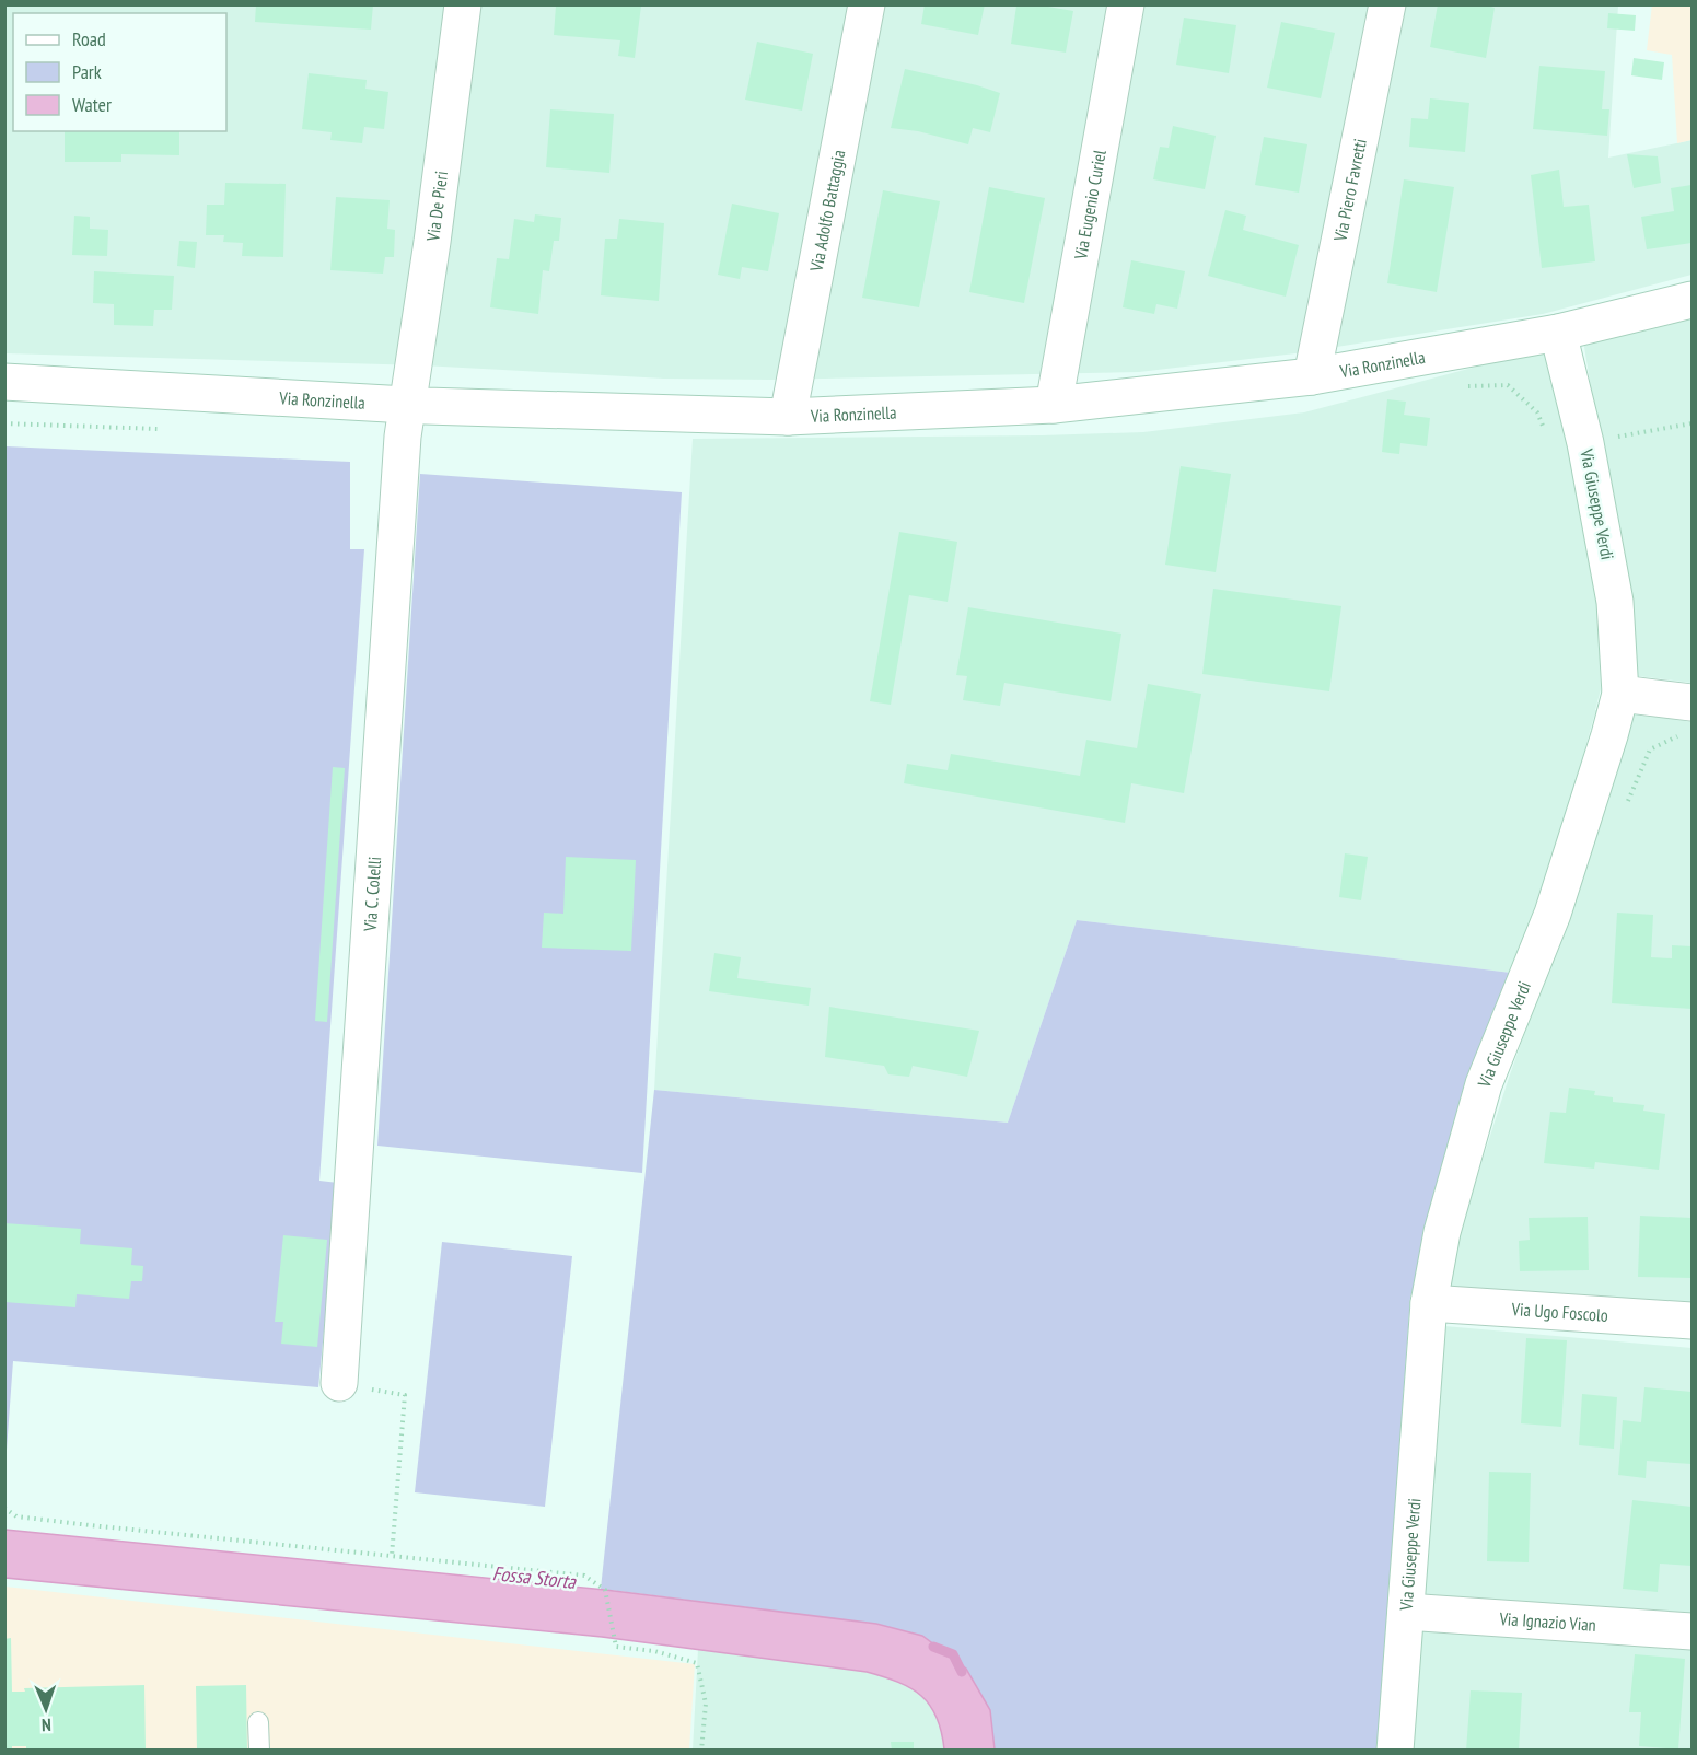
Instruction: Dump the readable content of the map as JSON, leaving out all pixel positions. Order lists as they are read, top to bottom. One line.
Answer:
{"streets":{"street":["Via Piero Favretti","Via Eugenio Curiel","Via De Pieri","Via Adolfo Battaggia","Via Ronzinella","Via Giuseppe Verdi","Via C. Colelli","Via Ugo Foscolo","Via Ignazio Vian"]},"crossings":[["Via Piero Favretti","Via Ronzinella"],["Via Eugenio Curiel","Via Ronzinella"],["Via De Pieri","Via Ronzinella"],["Via De Pieri","Via C. Colelli"],["Via Adolfo Battaggia","Via Ronzinella"],["Via Ronzinella","Via Giuseppe Verdi"],["Via Ronzinella","Via C. Colelli"],["Via Giuseppe Verdi","Via Ugo Foscolo"],["Via Giuseppe Verdi","Via Ignazio Vian"]],"water":["Fossa Storta"],"legend":["Road","Park","Water"],"north":"bottom"}
